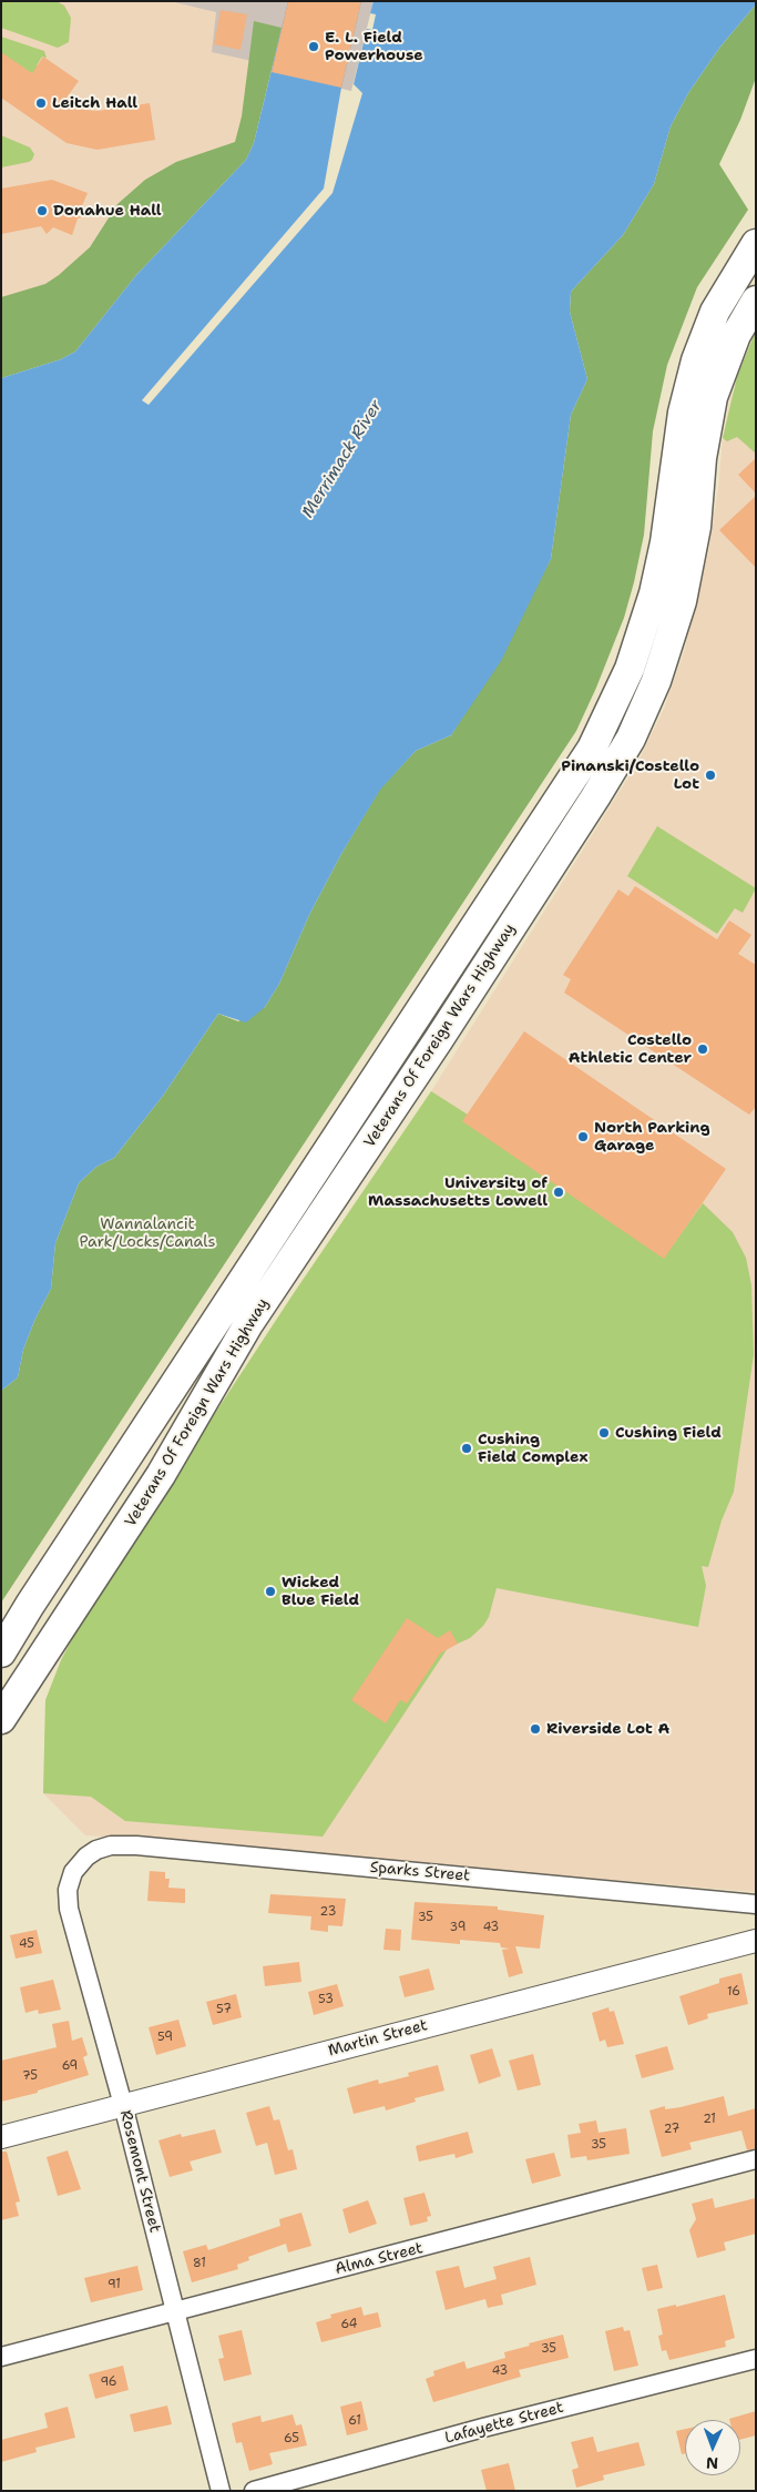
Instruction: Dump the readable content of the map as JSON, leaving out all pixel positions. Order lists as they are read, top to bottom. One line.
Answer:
{"streets":{"main road":["Veterans Of Foreign Wars Highway"],"street":["Sparks Street","Martin Street","Rosemont Street","Alma Street","Lafayette Street"]},"crossings":[["Sparks Street","Rosemont Street"],["Martin Street","Rosemont Street"],["Rosemont Street","Alma Street"]],"water":["Merrimack River"],"parks":["Wannalancit Park/Locks/Canals"],"places":["E. L. Field Powerhouse","Leitch Hall","Donahue Hall","Pinanski/Costello Lot","Costello Athletic Center","North Parking Garage","University of Massachusetts Lowell","Cushing Field","Cushing Field Complex","Wicked Blue Field","Riverside Lot A"],"house_numbers":["23","35","39","43","45","16","53","57","59","69","75","21","27","35","81","91","64","35","43","96","61","65"],"north":"bottom"}
